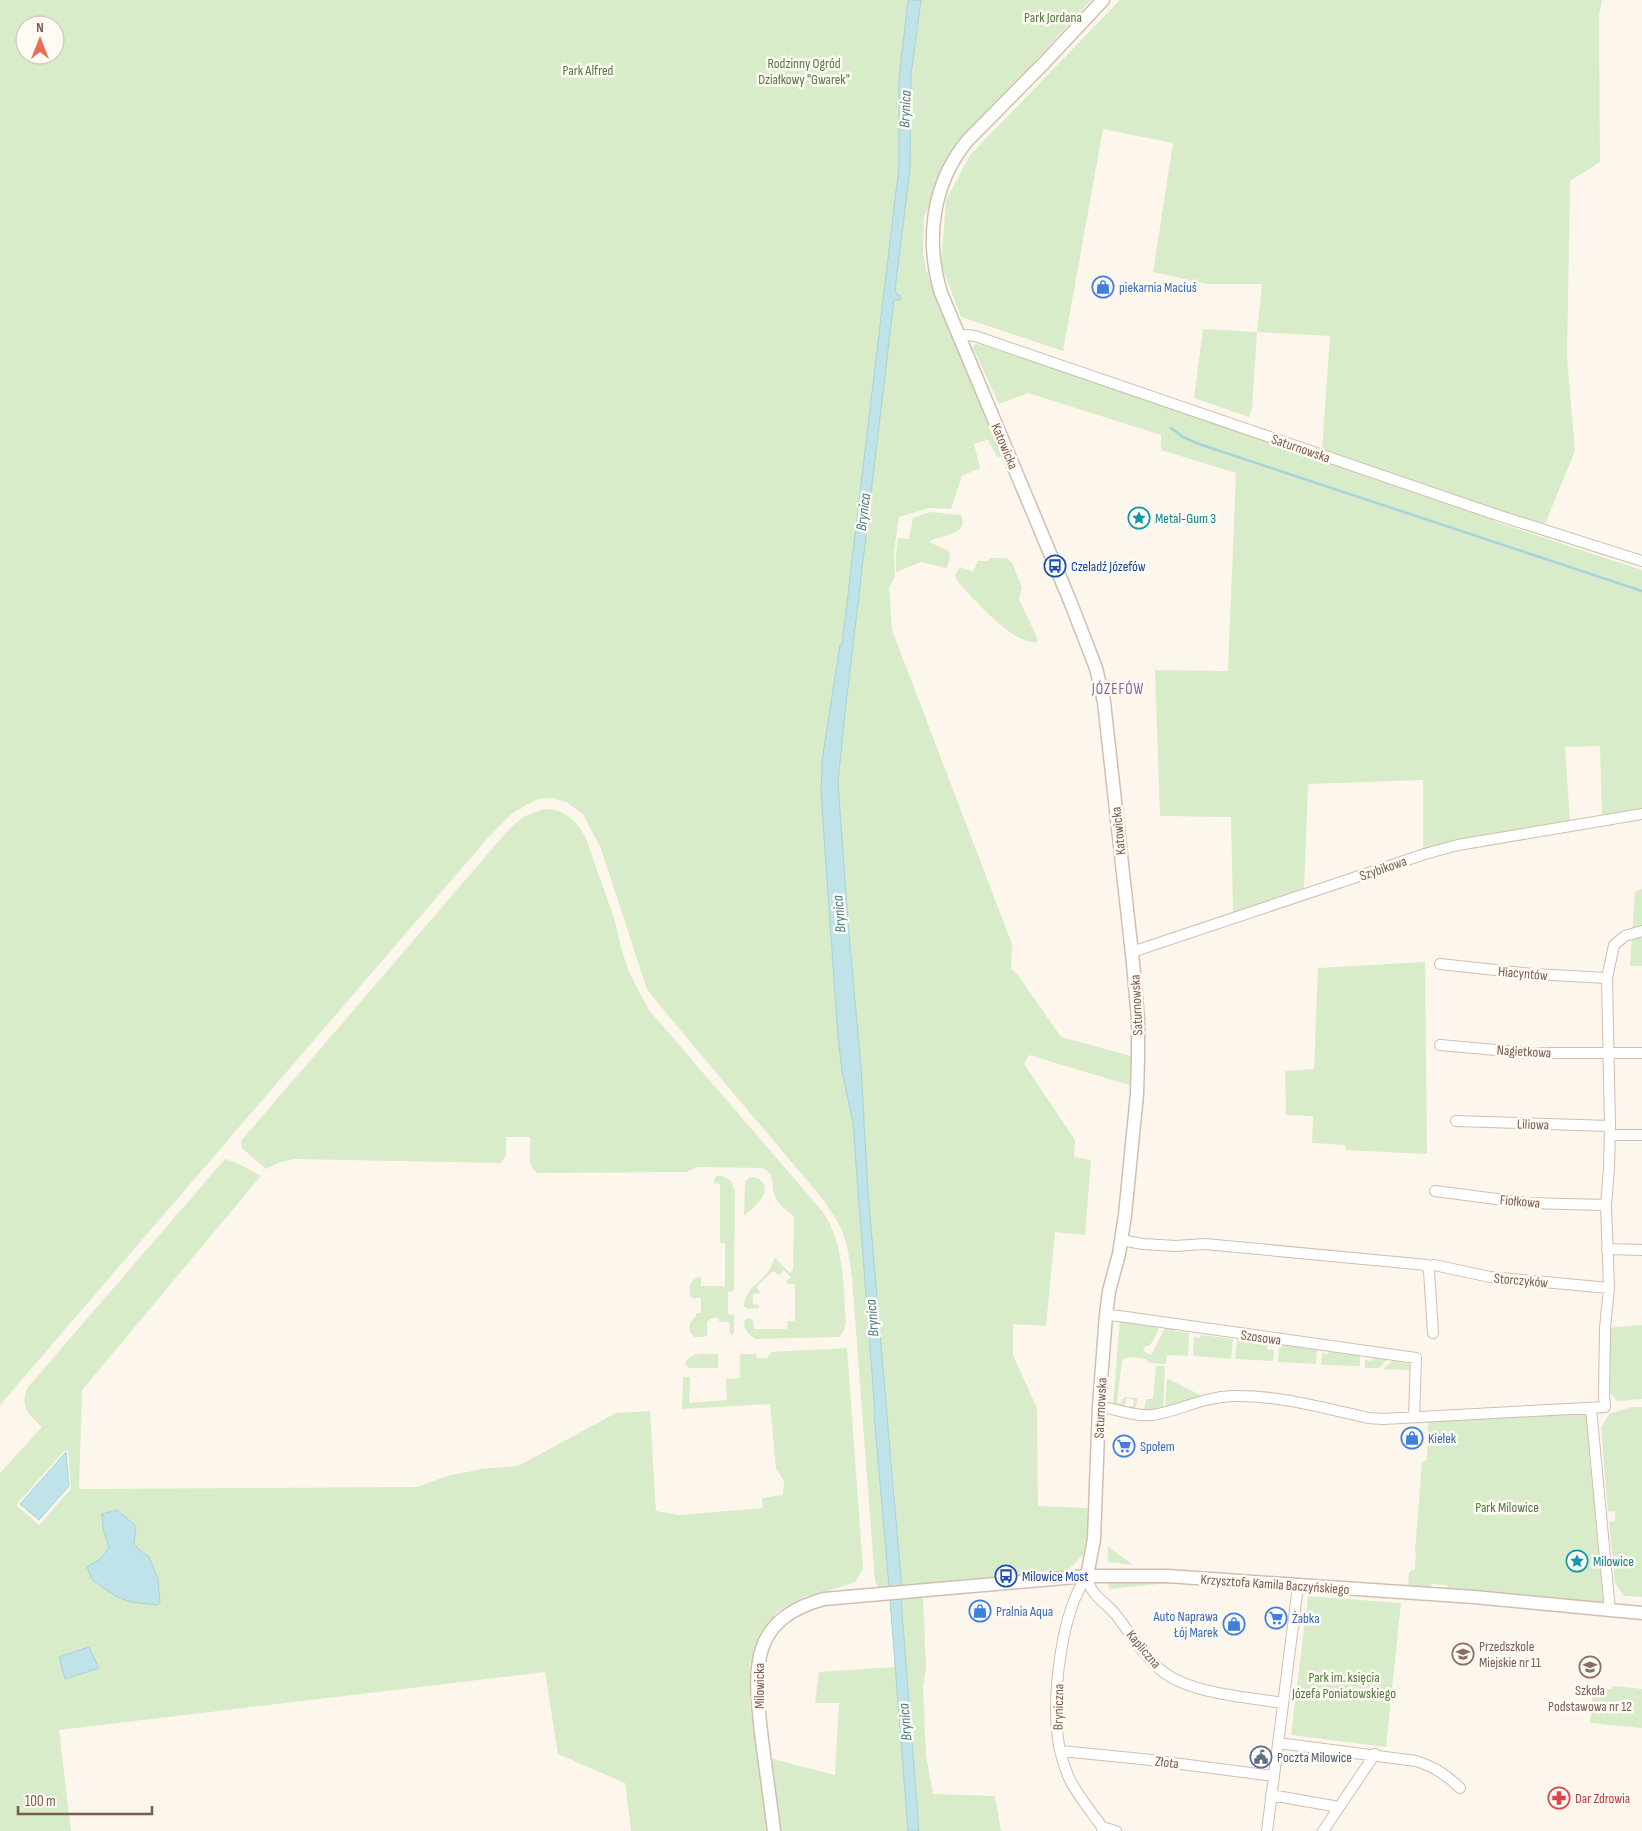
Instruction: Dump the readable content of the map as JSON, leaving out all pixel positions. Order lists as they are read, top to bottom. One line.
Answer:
{"streets":{"street":["Katowicka","Saturnowska","Szybikowa","Hiacyntów","Nagietkowa","Liliowa","Fiołkowa","Storczyków","Szosowa","Krzysztofa Kamila Baczyńskiego","Kapliczna","Milowicka","Bryniczna","Złota"]},"crossings":[["Katowicka","Saturnowska"],["Katowicka","Szybikowa"],["Saturnowska","Szybikowa"],["Saturnowska","Szosowa"],["Saturnowska","Krzysztofa Kamila Baczyńskiego"],["Saturnowska","Kapliczna"],["Saturnowska","Bryniczna"],["Krzysztofa Kamila Baczyńskiego","Kapliczna"],["Krzysztofa Kamila Baczyńskiego","Milowicka"],["Krzysztofa Kamila Baczyńskiego","Bryniczna"],["Kapliczna","Bryniczna"],["Bryniczna","Złota"]],"districts":["JÓZEFÓW"],"water":["Brynica"],"parks":["Park Jordana","Rodzinny Ogród Działkowy \"Gwarek\"","Park Alfred","Park Milowice","Park im. księcia Józefa Poniatowskiego"],"places":{"shop":["piekarnia Maciuś","Kiełek","Pralnia Aqua","Auto Naprawa Łój Marek"],"place":["Metal-Gum 3","Milowice"],"bus stop":["Czeladź Józefów","Milowice Most"],"supermarket":["Społem","Żabka"],"school or university":["Przedszkole Miejskie nr 11","Szkoła Podstawowa nr 12"],"public building":["Poczta Milowice"],"pharmacy":["Dar Zdrowia"]},"scale_bar":"100 m","north":"top"}
